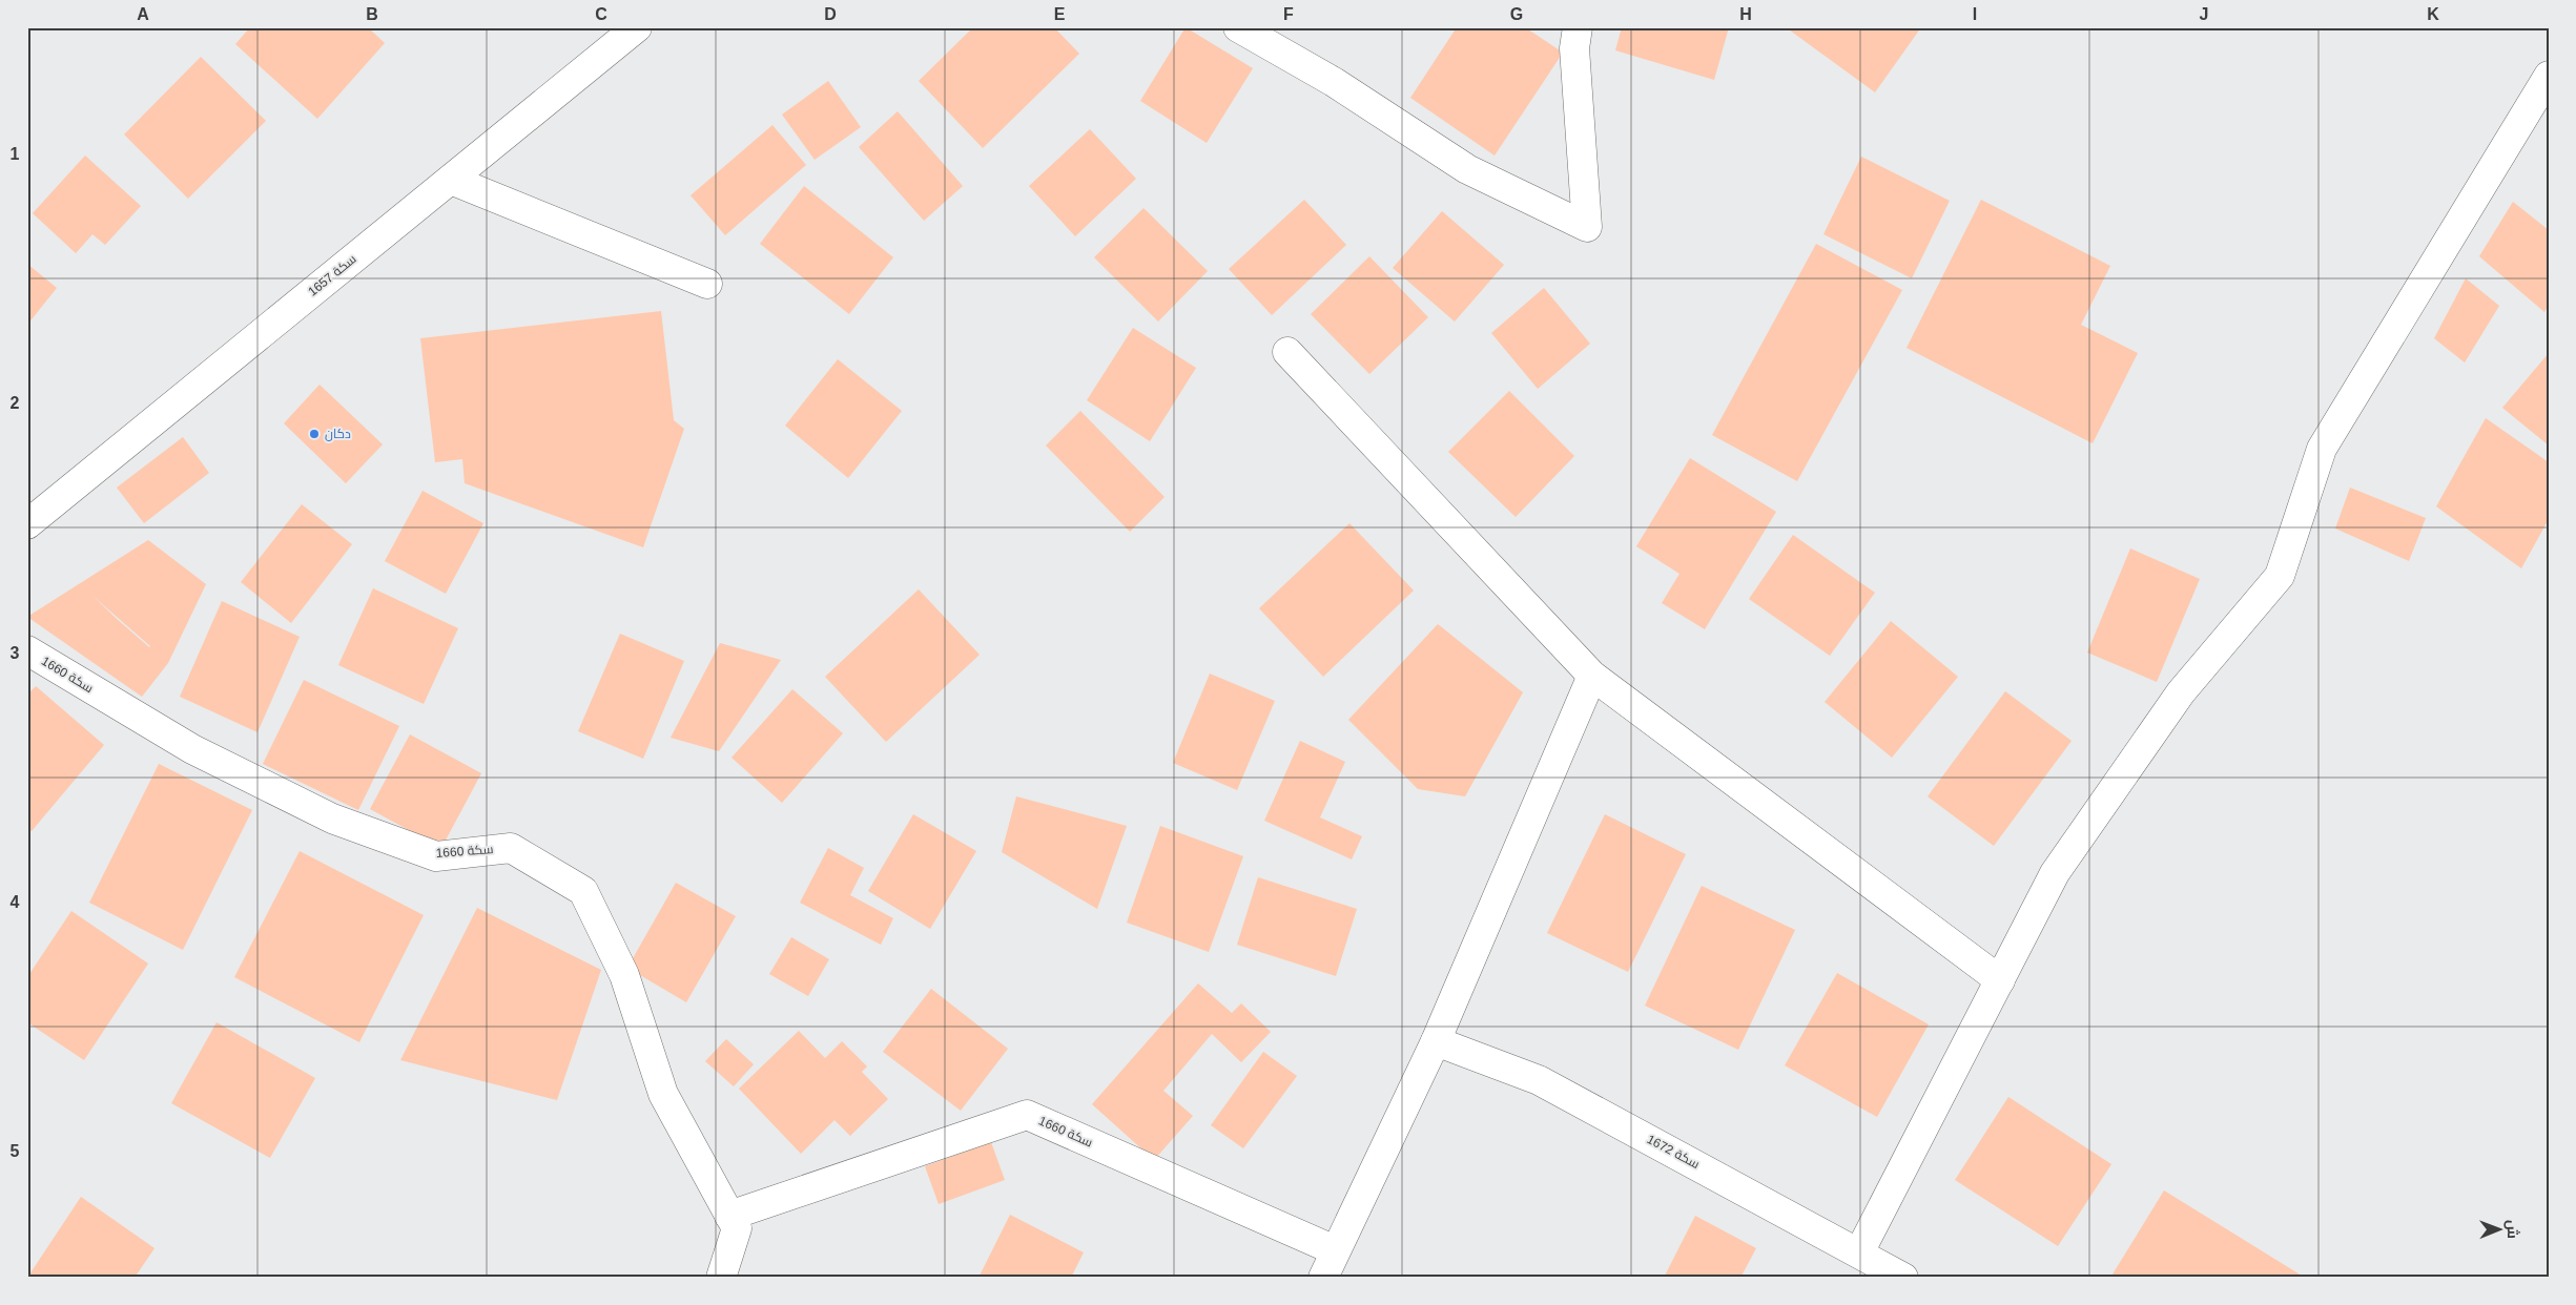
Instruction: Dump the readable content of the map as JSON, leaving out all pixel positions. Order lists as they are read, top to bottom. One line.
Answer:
{"streets":{"street":["سكة 1657","سكة 1660","سكة 1672"]},"places":["دكان"],"north":"right","grid":{"columns":["A","B","C","D","E","F","G","H","I","J","K"],"rows":["1","2","3","4","5"]}}
